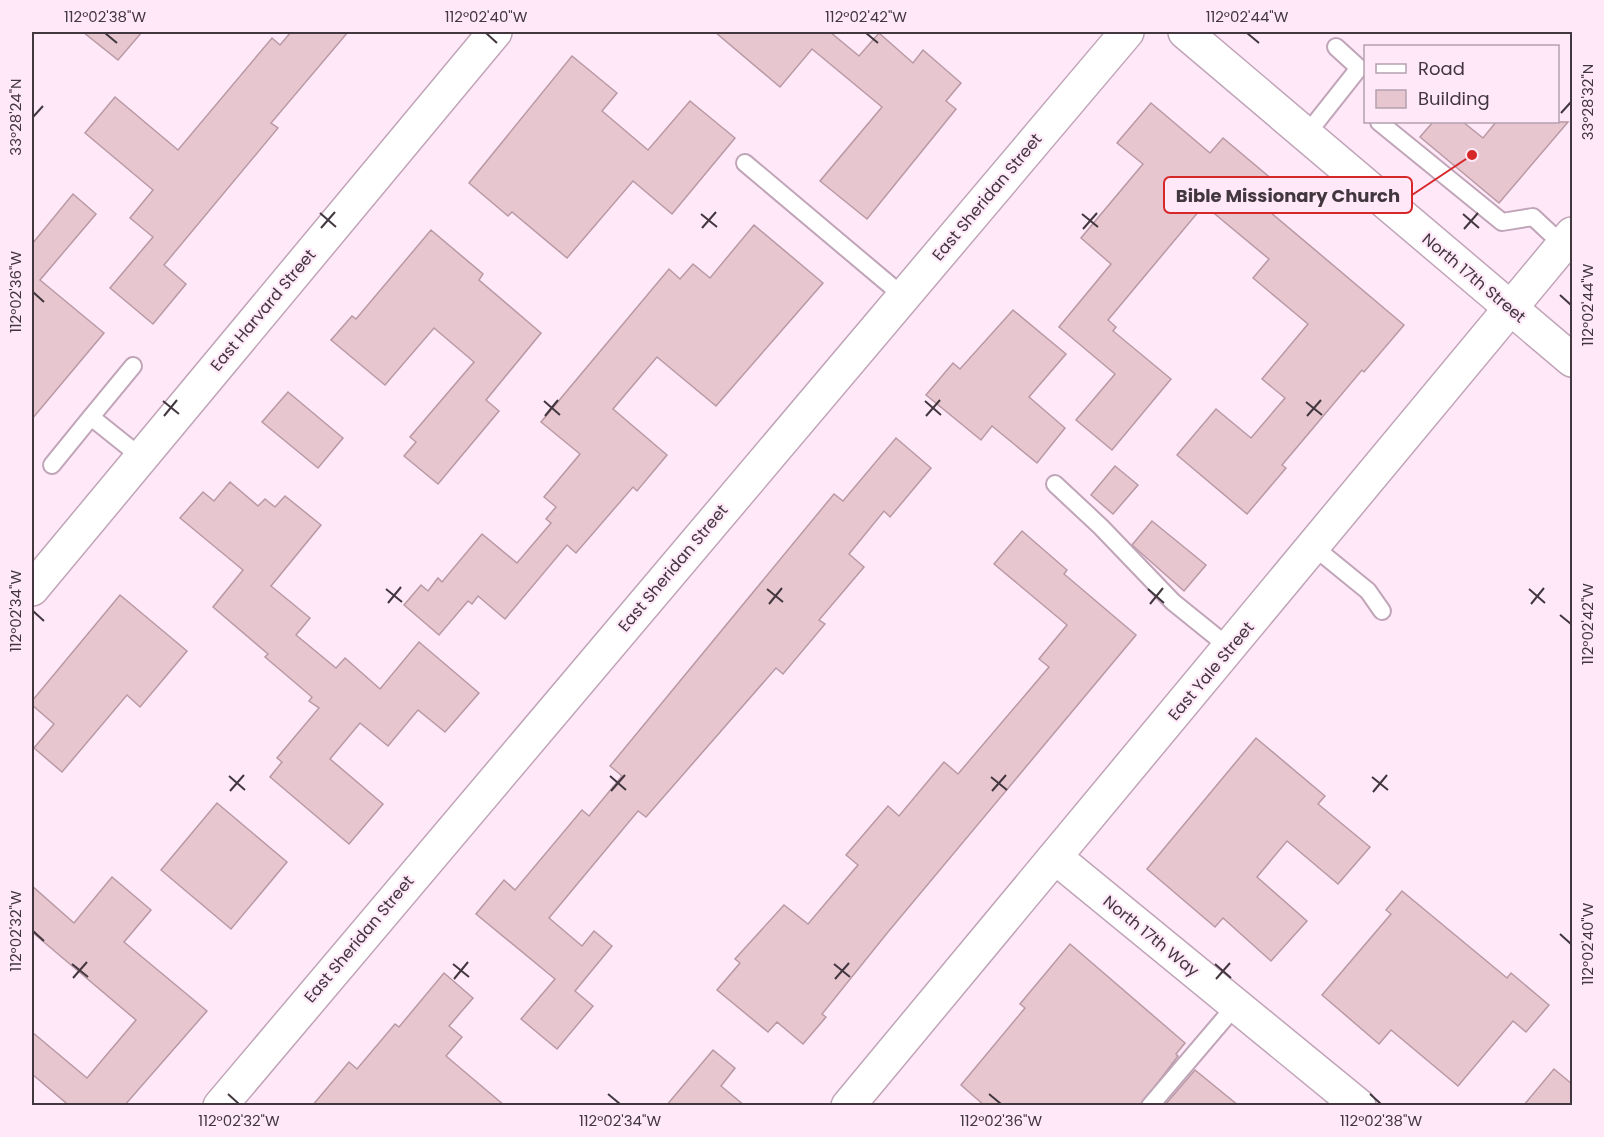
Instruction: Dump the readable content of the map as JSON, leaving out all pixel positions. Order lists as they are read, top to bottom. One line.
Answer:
{"streets":{"street":["East Sheridan Street","North 17th Street","East Harvard Street","East Yale Street","North 17th Way"]},"crossings":[["North 17th Street","East Yale Street"],["East Yale Street","North 17th Way"]],"places":["Bible Missionary Church"],"legend":["Road","Building"],"coordinates":["112°02'38\"W","112°02'40\"W","112°02'42\"W","112°02'44\"W","33°28'32\"N","33°28'24\"N","112°02'36\"W","112°02'34\"W","112°02'32\"W"]}
